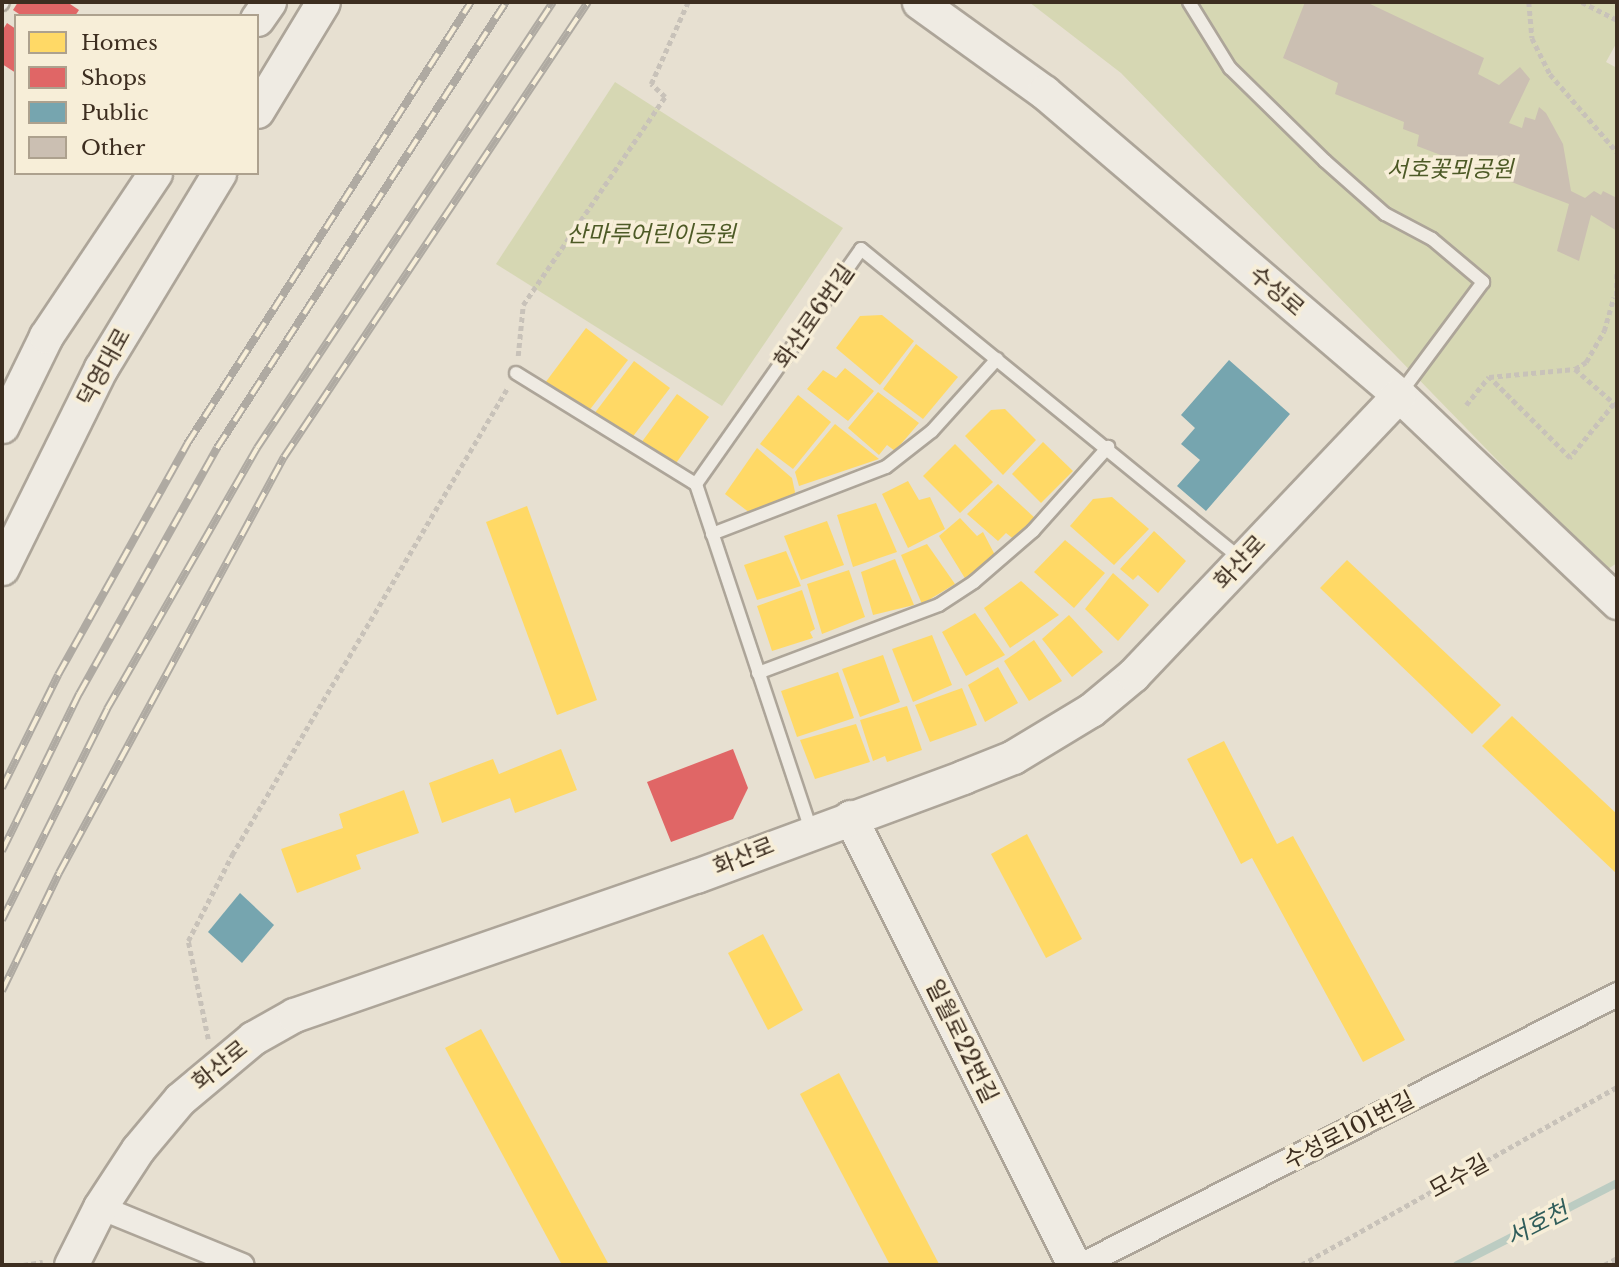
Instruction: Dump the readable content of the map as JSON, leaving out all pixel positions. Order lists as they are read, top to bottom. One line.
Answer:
{"streets":{"street":["수성로","덕영대로","화산로","일월로22번길","수성로101번길"],"lane":["화산로6번길"],"path":["모수길"]},"crossings":[["수성로","화산로"],["화산로6번길","화산로"],["화산로","일월로22번길"]],"water":["서호천"],"parks":["서호꽃뫼공원","산마루어린이공원"],"legend":["Homes","Shops","Public","Other"]}
